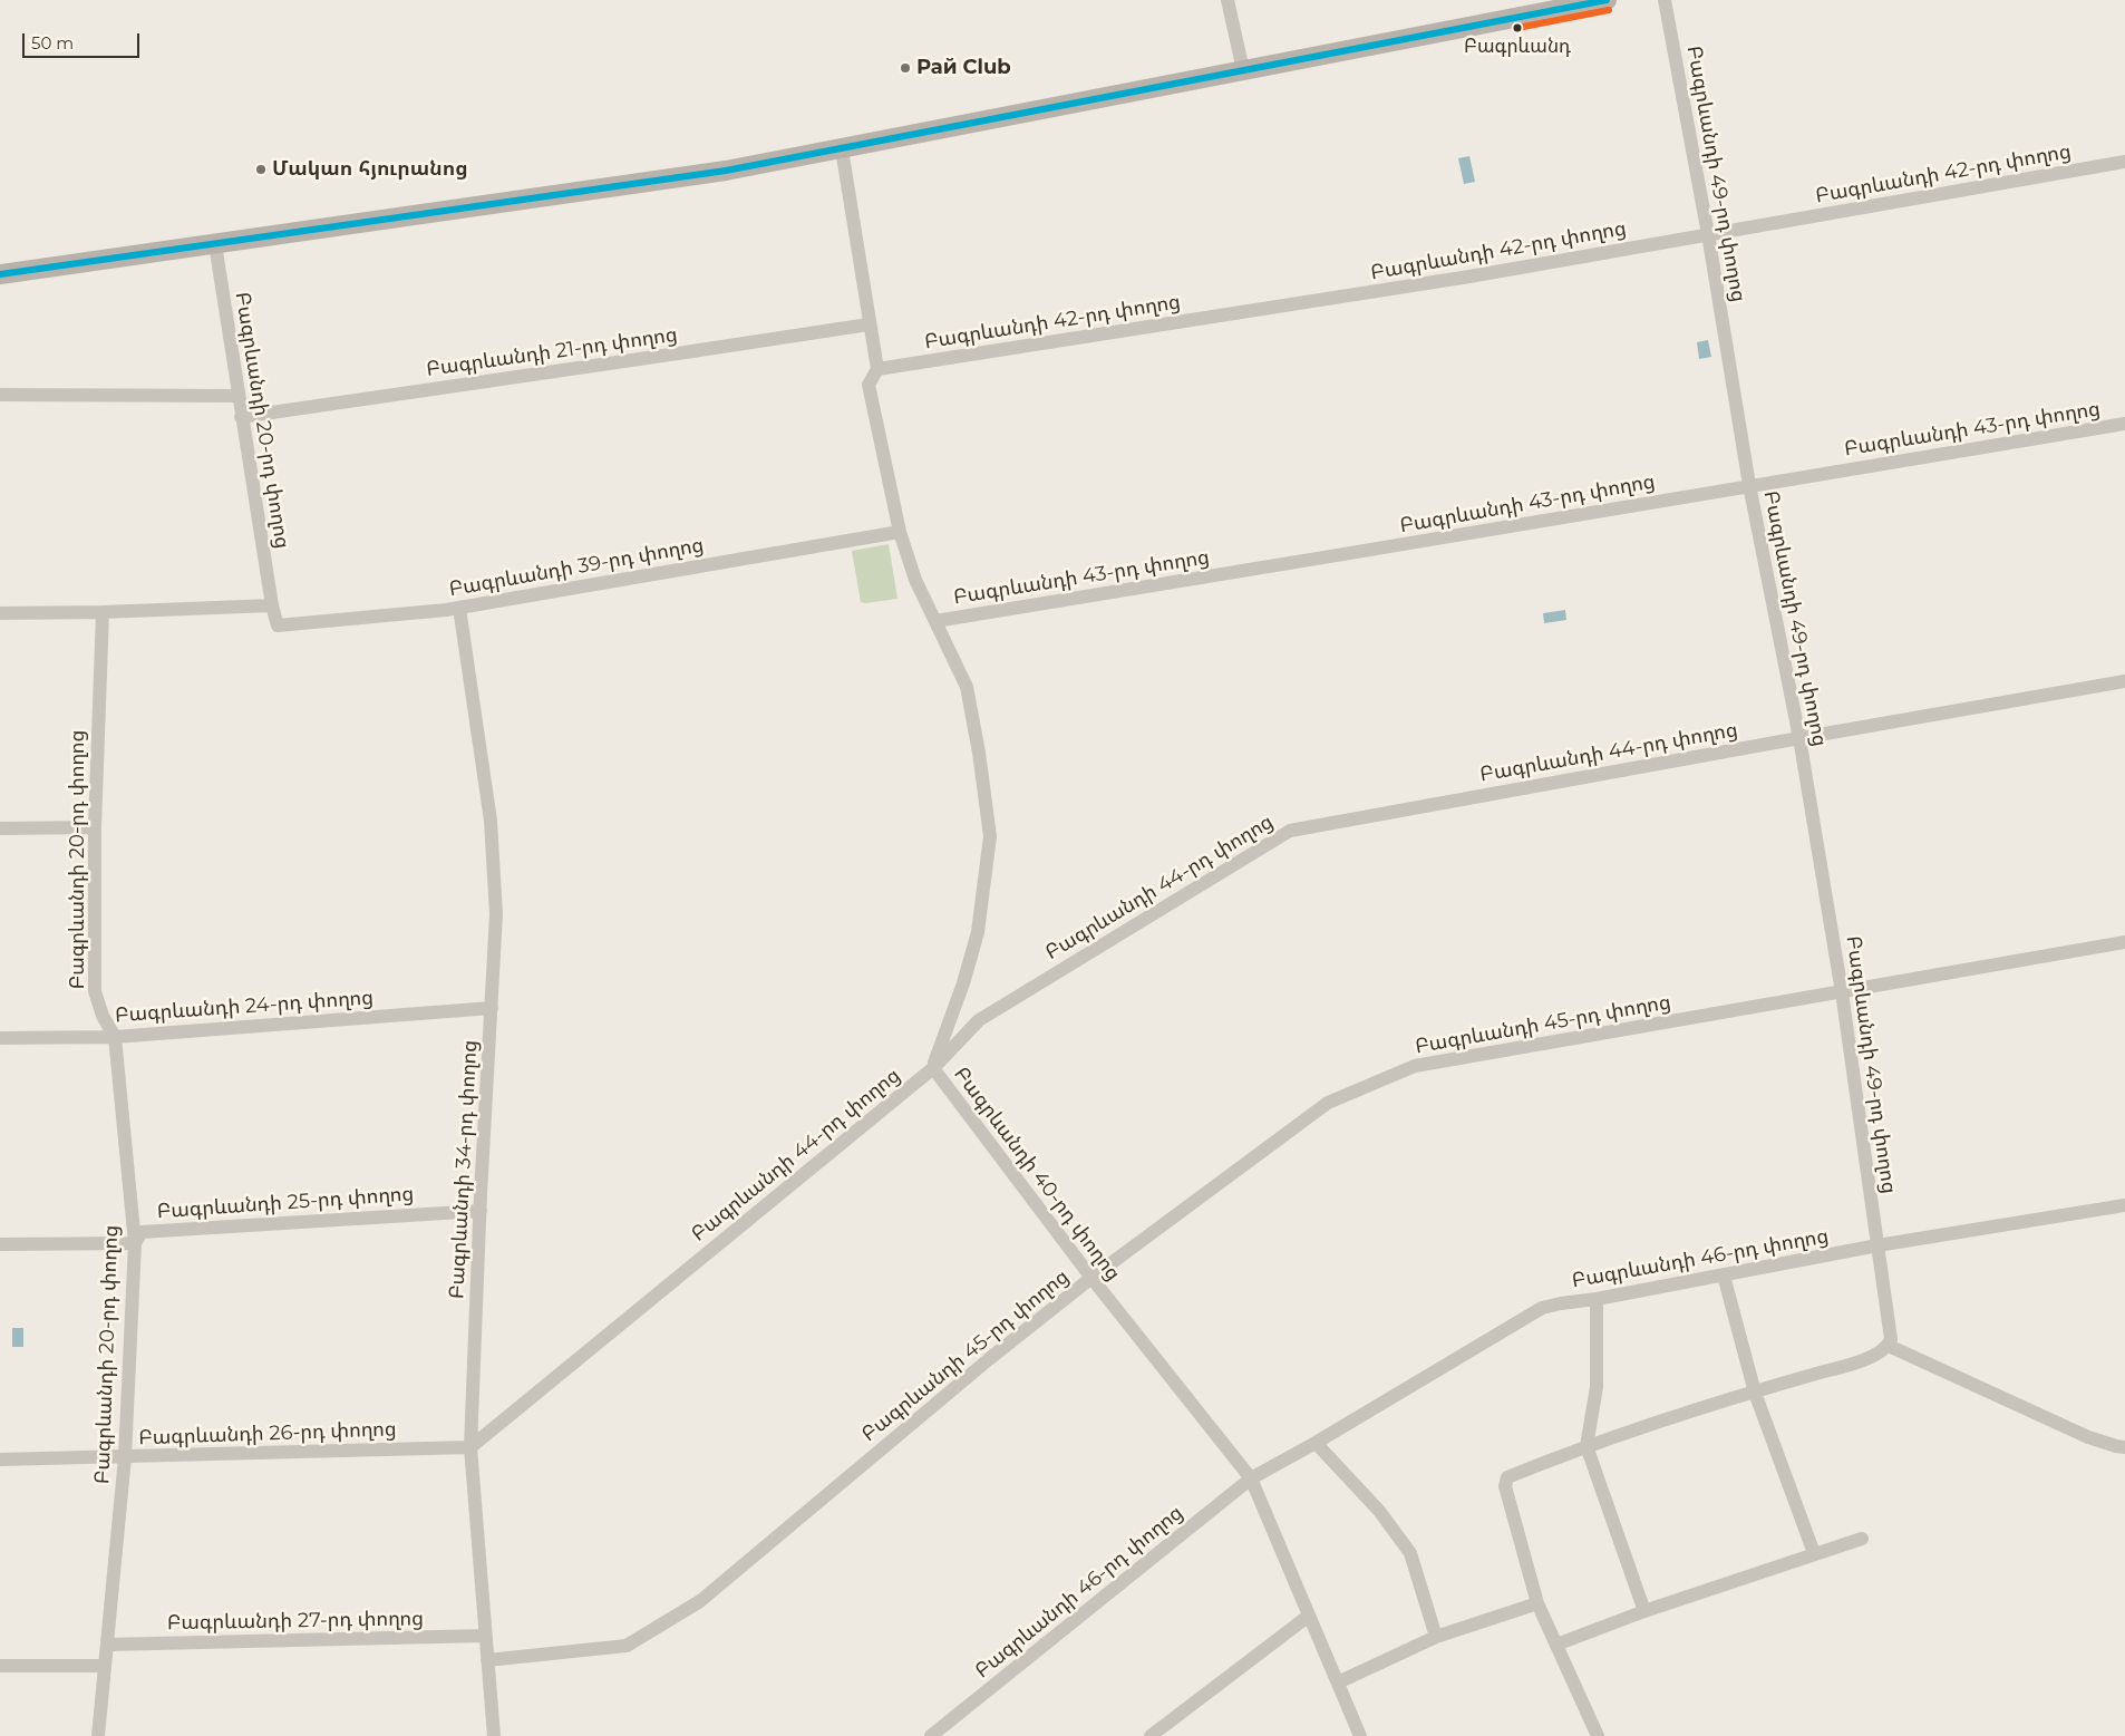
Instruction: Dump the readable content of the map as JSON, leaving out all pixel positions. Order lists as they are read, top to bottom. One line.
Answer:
{"streets":{"street":["Բագրևանդի 49-րդ փողոց","Բագրևանդի 42-րդ փողոց","Բագրևանդի 21-րդ փողոց","Բագրևանդի 20-րդ փողոց","Բագրևանդի 43-րդ փողոց","Բագրևանդի 39-րդ փողոց","Բագրևանդի 44-րդ փողոց","Բագրևանդի 24-րդ փողոց","Բագրևանդի 45-րդ փողոց","Բագրևանդի 34-րդ փողոց","Բագրևանդի 40-րդ փողոց","Բագրևանդի 25-րդ փողոց","Բագրևանդի 46-րդ փողոց","Բագրևանդի 26-րդ փողոց","Բագրևանդի 27-րդ փողոց"]},"crossings":[["Բագրևանդի 49-րդ փողոց","Բագրևանդի 42-րդ փողոց"],["Բագրևանդի 49-րդ փողոց","Բագրևանդի 43-րդ փողոց"],["Բագրևանդի 49-րդ փողոց","Բագրևանդի 44-րդ փողոց"],["Բագրևանդի 49-րդ փողոց","Բագրևանդի 45-րդ փողոց"],["Բագրևանդի 49-րդ փողոց","Բագրևանդի 46-րդ փողոց"],["Բագրևանդի 42-րդ փողոց","Բագրևանդի 40-րդ փողոց"],["Բագրևանդի 21-րդ փողոց","Բագրևանդի 20-րդ փողոց"],["Բագրևանդի 21-րդ փողոց","Բագրևանդի 40-րդ փողոց"],["Բագրևանդի 20-րդ փողոց","Բագրևանդի 39-րդ փողոց"],["Բագրևանդի 20-րդ փողոց","Բագրևանդի 24-րդ փողոց"],["Բագրևանդի 20-րդ փողոց","Բագրևանդի 25-րդ փողոց"],["Բագրևանդի 20-րդ փողոց","Բագրևանդի 26-րդ փողոց"],["Բագրևանդի 20-րդ փողոց","Բագրևանդի 27-րդ փողոց"],["Բագրևանդի 43-րդ փողոց","Բագրևանդի 40-րդ փողոց"],["Բագրևանդի 39-րդ փողոց","Բագրևանդի 34-րդ փողոց"],["Բագրևանդի 39-րդ փողոց","Բագրևանդի 40-րդ փողոց"],["Բագրևանդի 44-րդ փողոց","Բագրևանդի 34-րդ փողոց"],["Բագրևանդի 44-րդ փողոց","Բագրևանդի 40-րդ փողոց"],["Բագրևանդի 44-րդ փողոց","Բագրևանդի 26-րդ փողոց"],["Բագրևանդի 24-րդ փողոց","Բագրևանդի 34-րդ փողոց"],["Բագրևանդի 45-րդ փողոց","Բագրևանդի 34-րդ փողոց"],["Բագրևանդի 45-րդ փողոց","Բագրևանդի 40-րդ փողոց"],["Բագրևանդի 34-րդ փողոց","Բագրևանդի 25-րդ փողոց"],["Բագրևանդի 34-րդ փողոց","Բագրևանդի 26-րդ փողոց"],["Բագրևանդի 34-րդ փողոց","Բագրևանդի 27-րդ փողոց"],["Բագրևանդի 40-րդ փողոց","Բագրևանդի 46-րդ փողոց"]],"places":["Բագրևանդ","Рай Club","Մակաո հյուրանոց"],"scale_bar":"50 m"}
